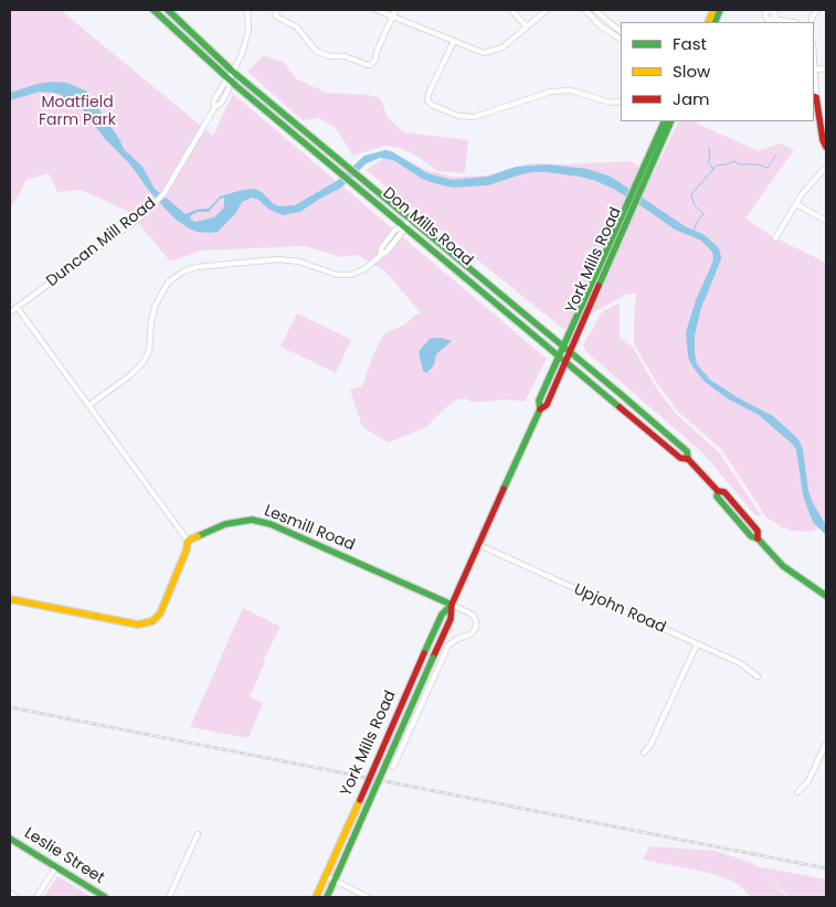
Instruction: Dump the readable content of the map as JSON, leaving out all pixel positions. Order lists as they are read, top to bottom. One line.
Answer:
{"streets":{"main road":["Don Mills Road","York Mills Road","Lesmill Road","Leslie Street"],"street":["Duncan Mill Road","Upjohn Road"]},"crossings":[["Don Mills Road","Duncan Mill Road"],["Don Mills Road","York Mills Road"],["York Mills Road","Lesmill Road"],["York Mills Road","Upjohn Road"]],"parks":["Moatfield Farm Park"],"legend":["Fast","Slow","Jam"]}
